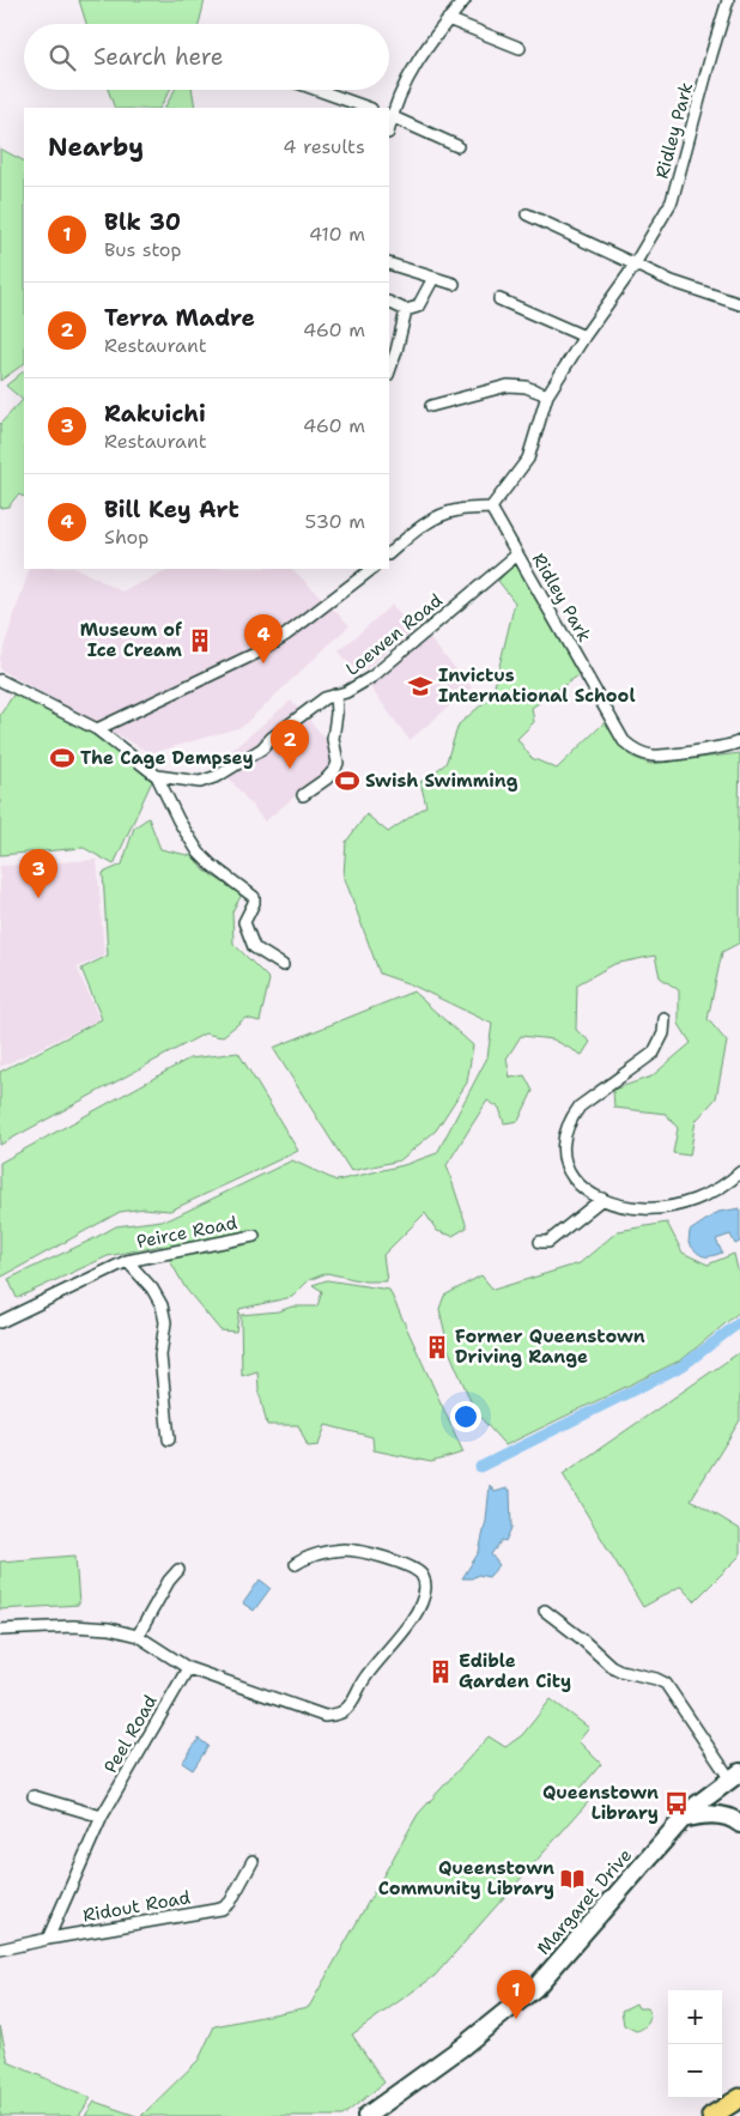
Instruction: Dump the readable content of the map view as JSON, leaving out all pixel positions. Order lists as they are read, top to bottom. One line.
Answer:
{"streets":{"street":["Ridley Park","Loewen Road","Peirce Road","Peel Road","Margaret Drive","Ridout Road"]},"crossings":[["Ridley Park","Loewen Road"],["Peel Road","Ridout Road"]],"places":{"building":["Museum of Ice Cream","Former Queenstown Driving Range","Edible Garden City"],"school or university":["Invictus International School"],"sports":["The Cage Dempsey","Swish Swimming"],"bus stop":["Queenstown Library"],"library":["Queenstown Community Library"]},"page":{"search":"Search here","heading":["Nearby","4 results"],"list":[{"mark":"1","name":"Blk 30","note":"Bus stop","value":"410 m"},{"mark":"2","name":"Terra Madre","note":"Restaurant","value":"460 m"},{"mark":"3","name":"Rakuichi","note":"Restaurant","value":"460 m"},{"mark":"4","name":"Bill Key Art","note":"Shop","value":"530 m"}],"pins":["4","2","3","1"],"map_buttons":["+","−"]}}
